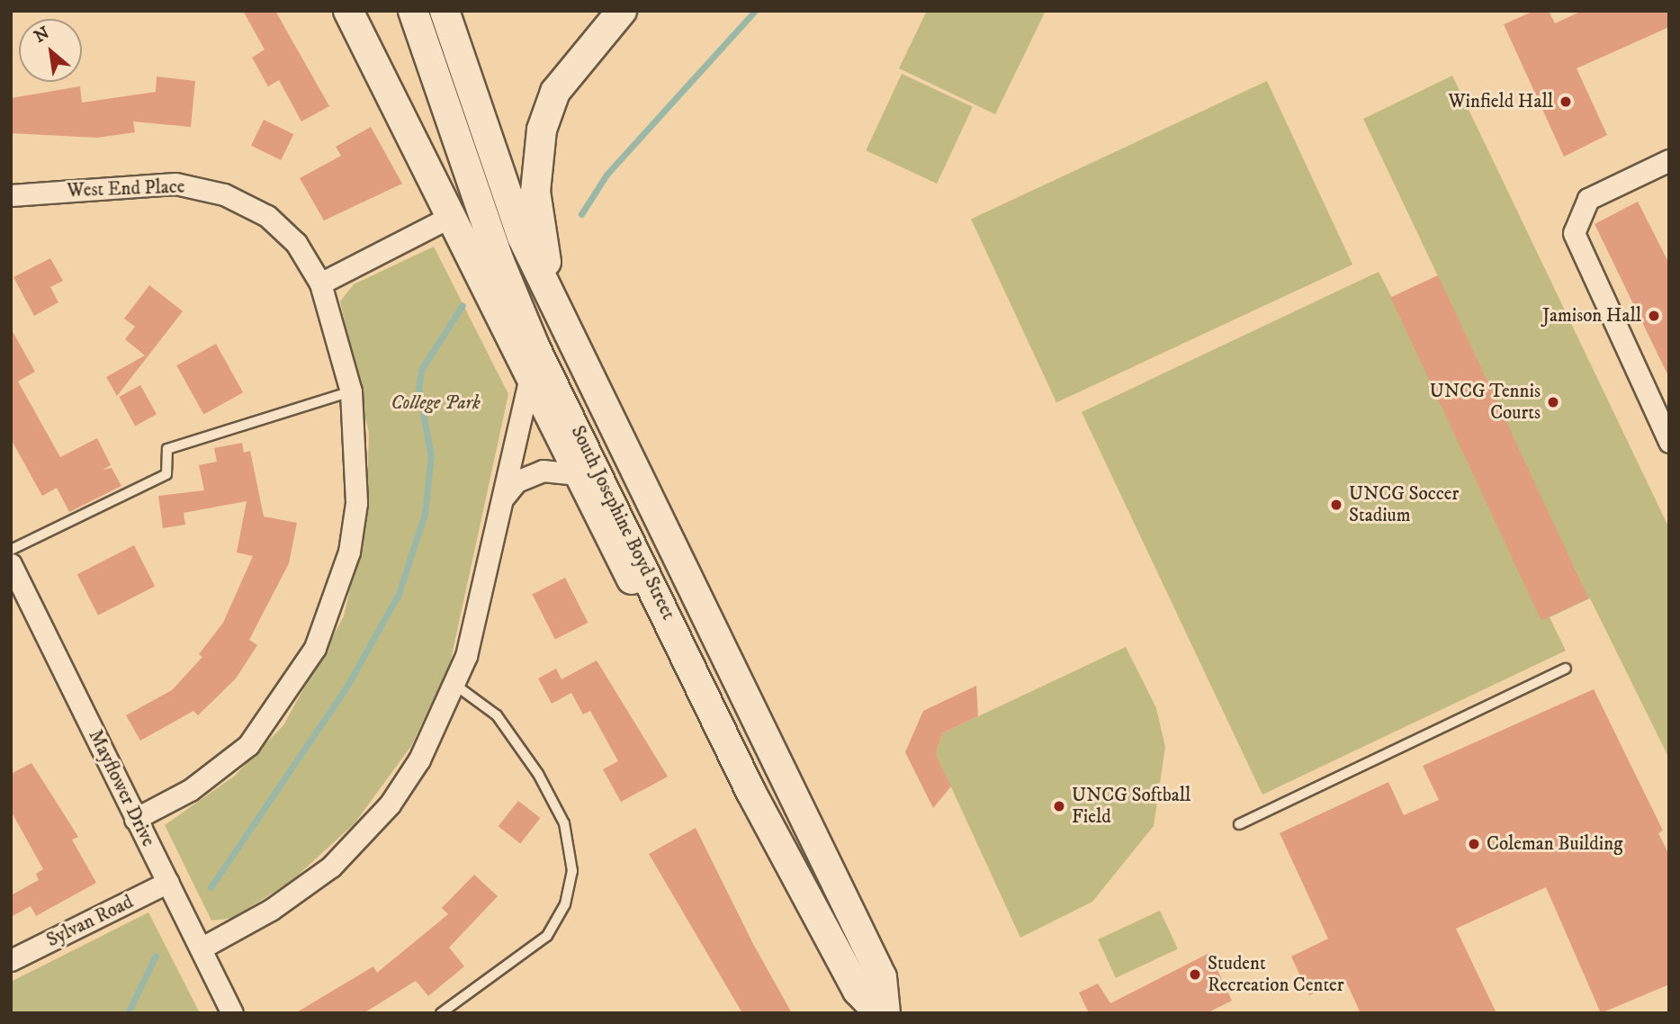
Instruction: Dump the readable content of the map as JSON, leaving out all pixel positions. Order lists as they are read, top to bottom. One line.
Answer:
{"streets":{"main road":["South Josephine Boyd Street"],"street":["West End Place","Mayflower Drive","Sylvan Road"]},"crossings":[["West End Place","Mayflower Drive"],["Mayflower Drive","Sylvan Road"]],"parks":["College Park"],"places":["Winfield Hall","Jamison Hall","UNCG Tennis Courts","UNCG Soccer Stadium","UNCG Softball Field","Coleman Building","Student Recreation Center"],"north":"top left"}
